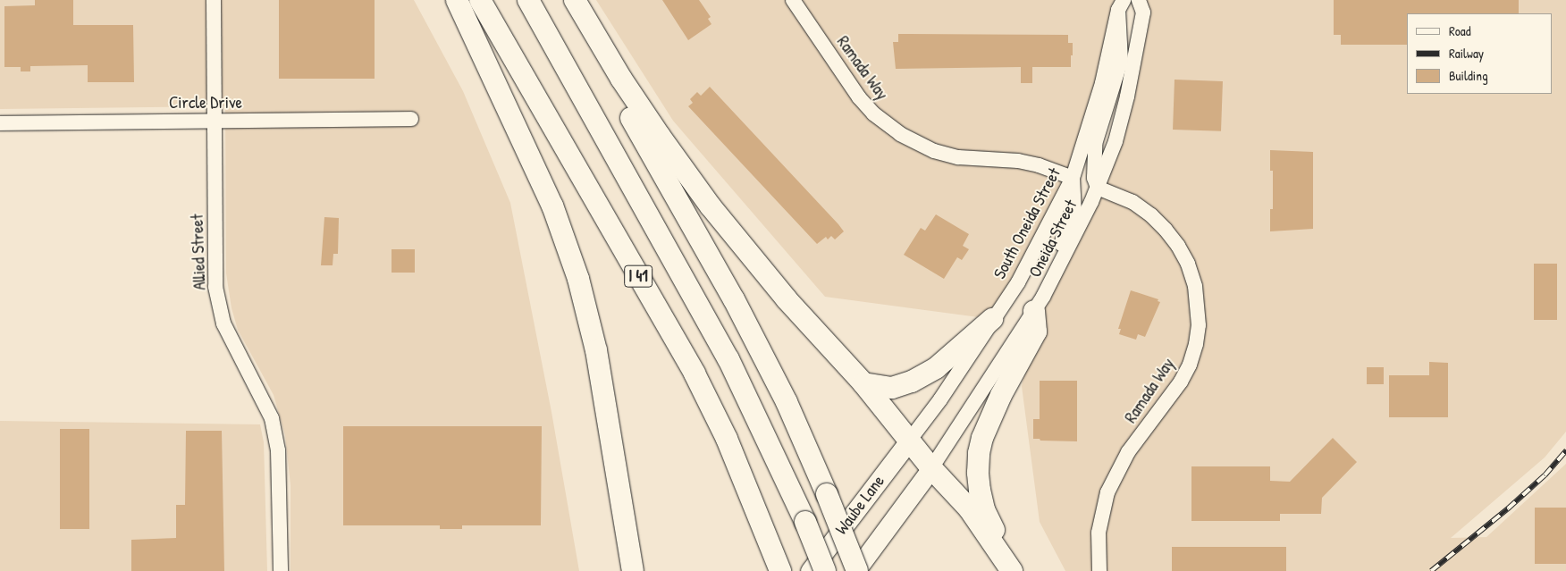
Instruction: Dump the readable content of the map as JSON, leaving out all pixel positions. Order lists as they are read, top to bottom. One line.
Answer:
{"streets":{"highway":["I 41"],"main road":["Waube Lane"],"street":["Ramada Way","Circle Drive","South Oneida Street","Oneida Street","Allied Street"]},"crossings":[["Ramada Way","South Oneida Street"],["Ramada Way","Oneida Street"],["Circle Drive","Allied Street"],["South Oneida Street","Waube Lane"],["Oneida Street","Waube Lane"]],"legend":["Road","Railway","Building"]}
